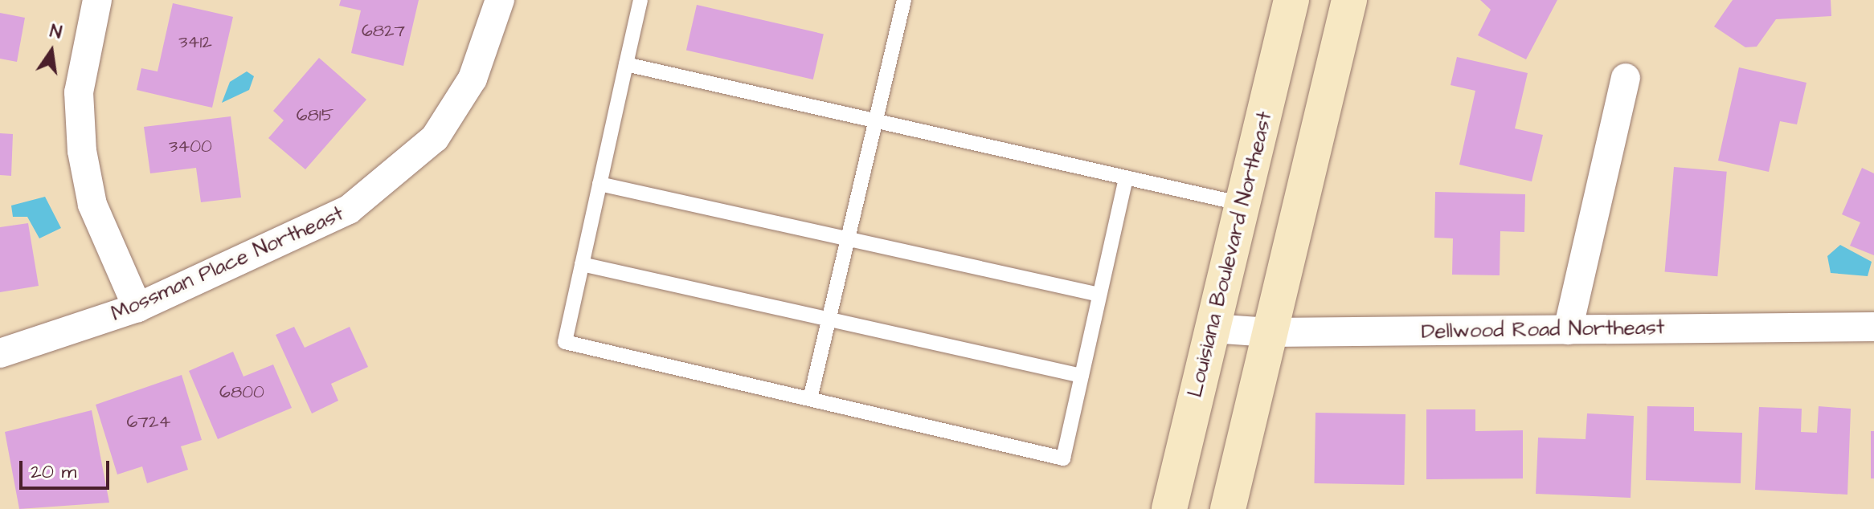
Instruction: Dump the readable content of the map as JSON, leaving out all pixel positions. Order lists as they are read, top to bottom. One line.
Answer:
{"streets":{"main road":["Louisiana Boulevard Northeast"],"street":["Mossman Place Northeast","Dellwood Road Northeast"]},"crossings":[["Louisiana Boulevard Northeast","Dellwood Road Northeast"]],"house_numbers":["6827","3412","6815","3400","6800","6724"],"scale_bar":"20 m","north":"top"}
